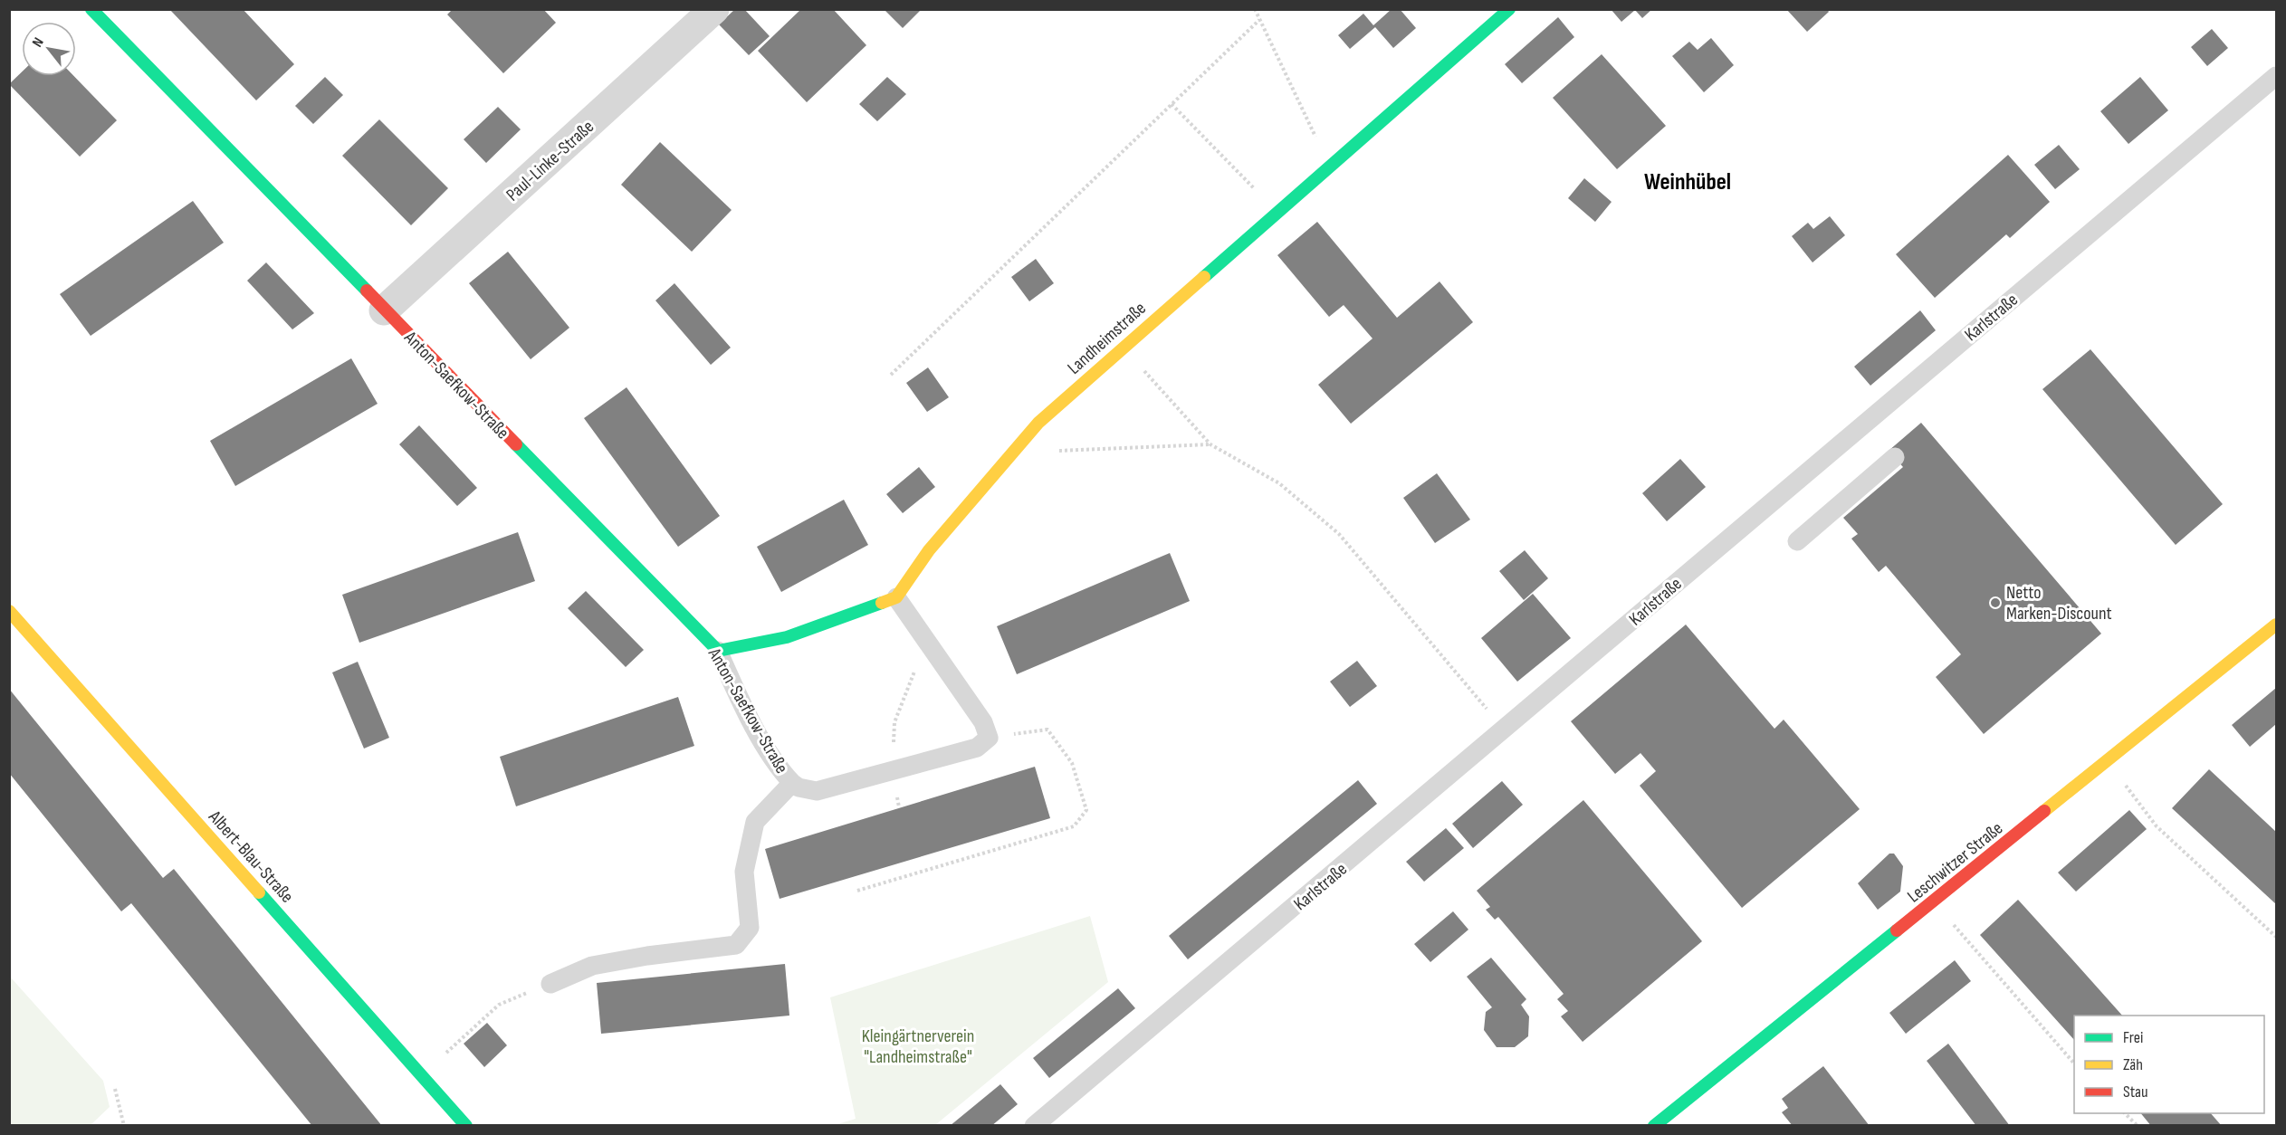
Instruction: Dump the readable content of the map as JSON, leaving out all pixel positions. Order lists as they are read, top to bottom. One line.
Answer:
{"streets":{"street":["Paul-Linke-Straße","Landheimstraße","Anton-Saefkow-Straße","Albert-Blau-Straße","Leschwitzer Straße"],"lane":["Karlstraße"]},"crossings":[["Paul-Linke-Straße","Anton-Saefkow-Straße"]],"districts":["Weinhübel"],"parks":["Kleingärtnerverein \"Landheimstraße\""],"places":["Netto Marken-Discount"],"legend":["Frei","Zäh","Stau"],"north":"top left"}
